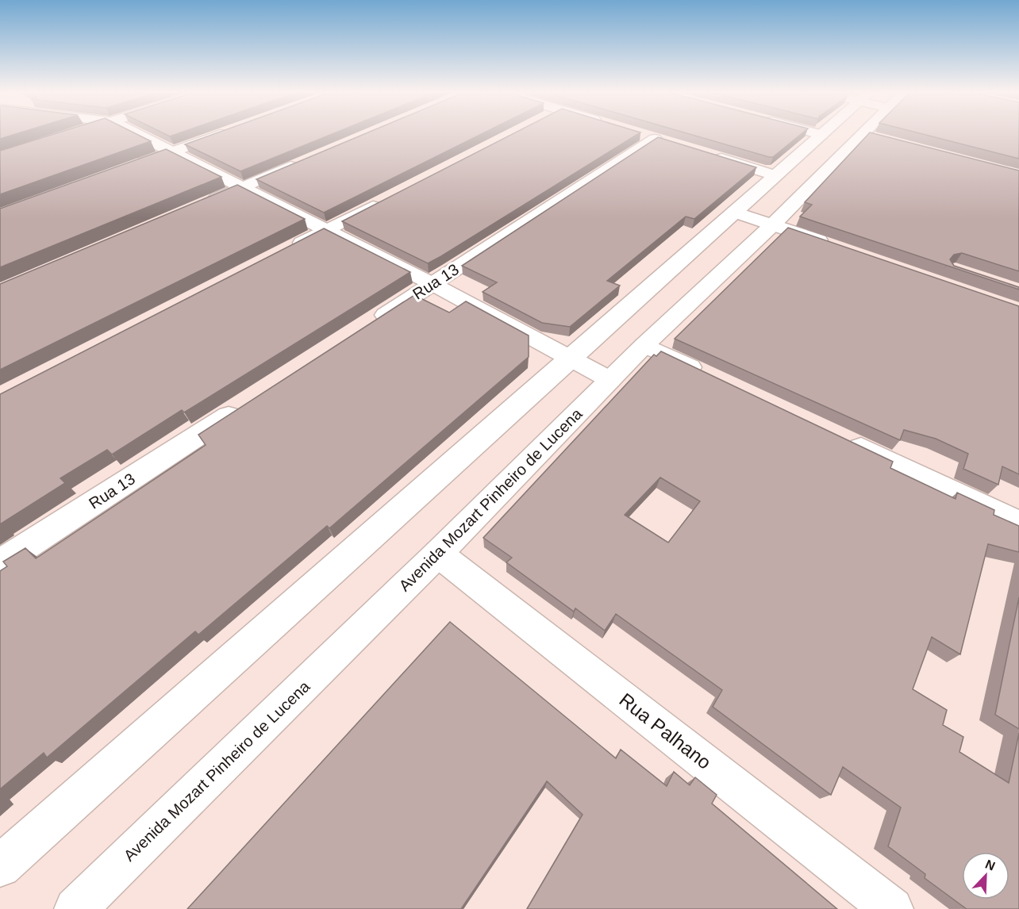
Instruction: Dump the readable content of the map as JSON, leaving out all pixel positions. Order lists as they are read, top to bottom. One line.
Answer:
{"streets":{"street":["Rua 13","Avenida Mozart Pinheiro de Lucena","Rua Palhano"]},"crossings":[["Avenida Mozart Pinheiro de Lucena","Rua Palhano"]],"north":"top right"}
